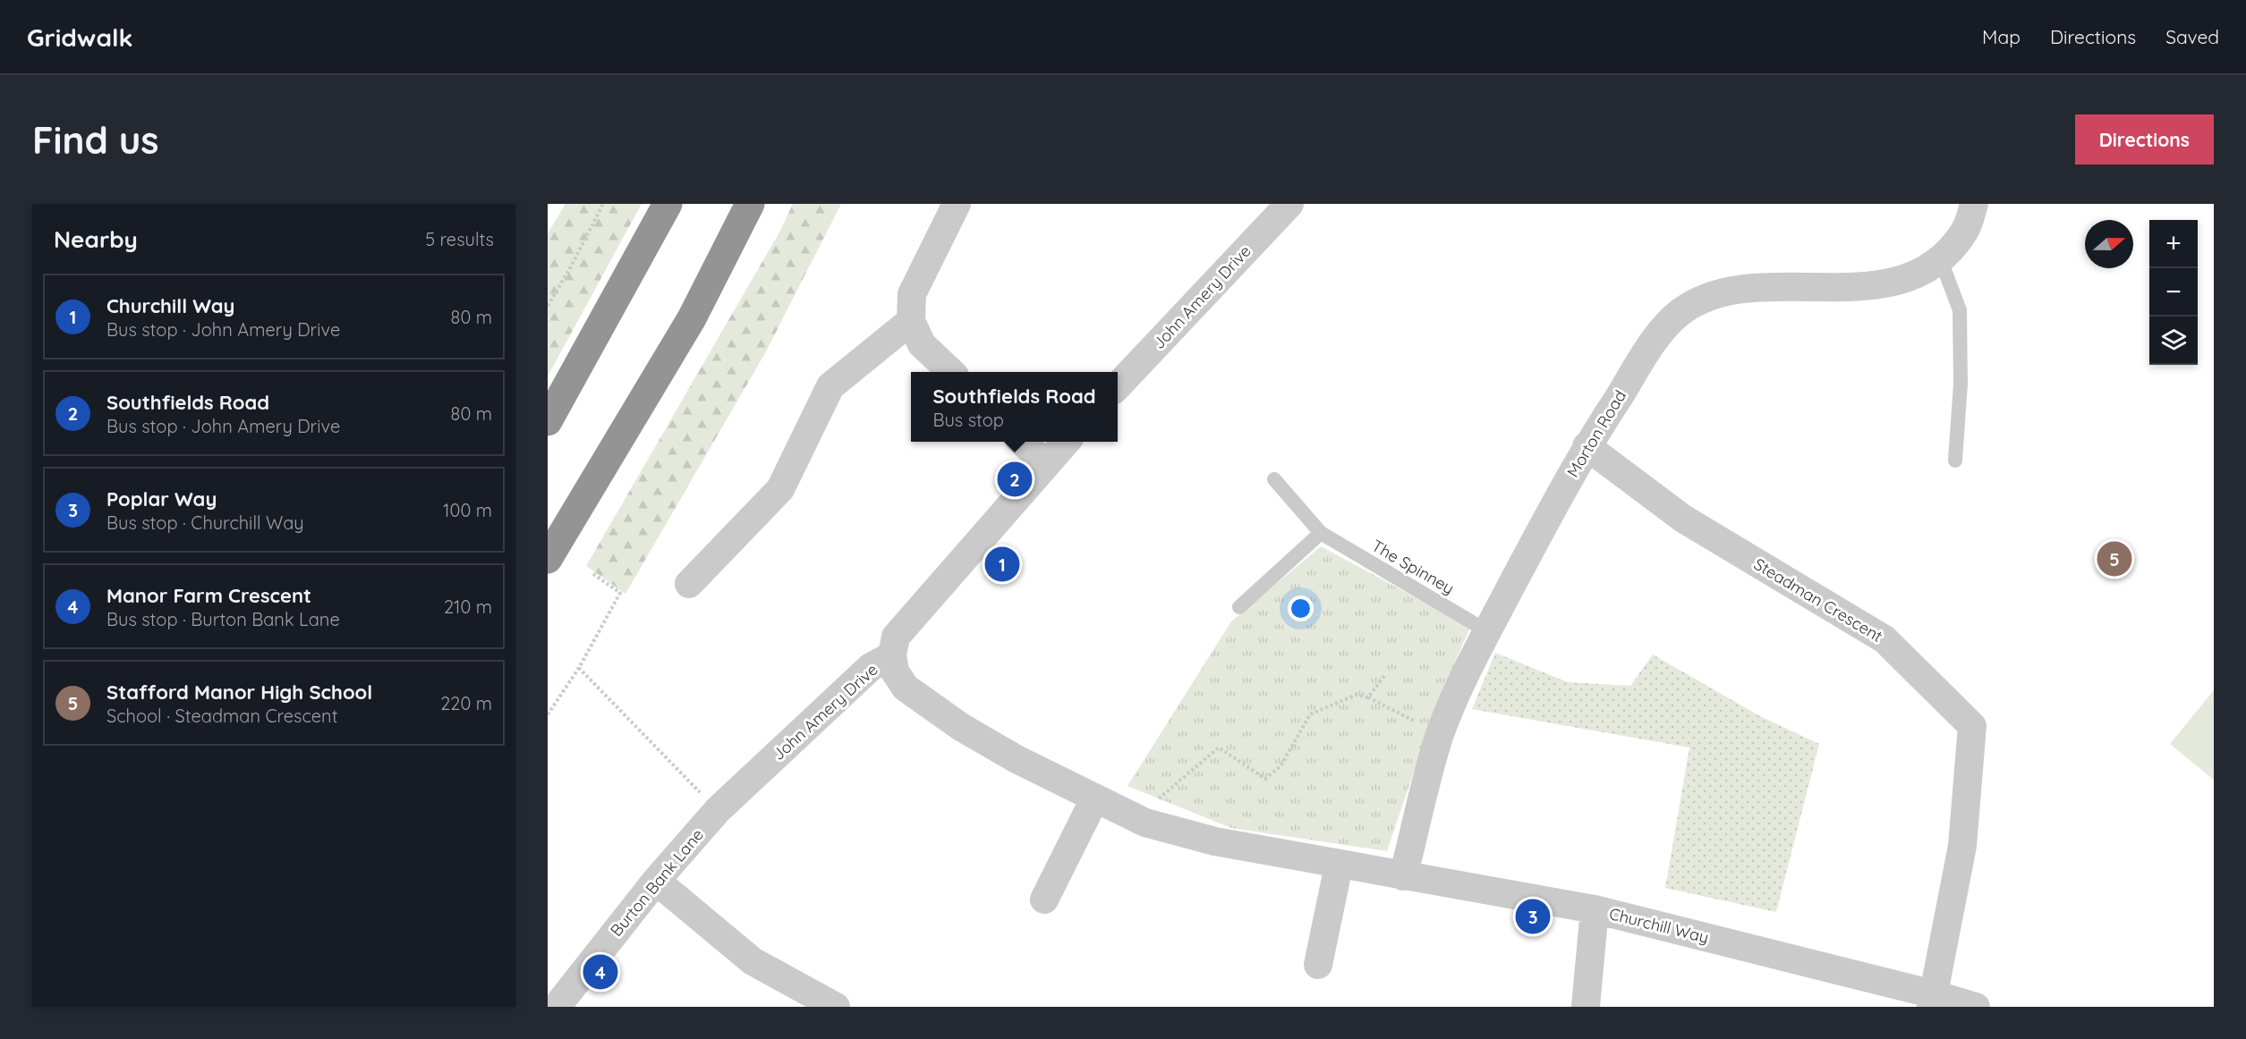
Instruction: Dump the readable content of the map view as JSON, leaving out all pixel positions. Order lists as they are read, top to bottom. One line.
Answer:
{"streets":{"street":["John Amery Drive","Morton Road","Steadman Crescent","Burton Bank Lane","Churchill Way"],"lane":["The Spinney"]},"crossings":[["John Amery Drive","Burton Bank Lane"],["John Amery Drive","Churchill Way"],["Morton Road","The Spinney"],["Morton Road","Steadman Crescent"],["Morton Road","Churchill Way"],["Steadman Crescent","Churchill Way"]],"north":"right","page":{"header":"Gridwalk","nav":["Map","Directions","Saved"],"buttons":"Directions","title":"Find us","heading":["Nearby","5 results"],"map_buttons":["+","−"],"list":[{"mark":"1","name":"Churchill Way","note":"Bus stop · John Amery Drive","value":"80 m"},{"mark":"2","name":"Southfields Road","note":"Bus stop · John Amery Drive","value":"80 m"},{"mark":"3","name":"Poplar Way","note":"Bus stop · Churchill Way","value":"100 m"},{"mark":"4","name":"Manor Farm Crescent","note":"Bus stop · Burton Bank Lane","value":"210 m"},{"mark":"5","name":"Stafford Manor High School","note":"School · Steadman Crescent","value":"220 m"}],"popup":["Southfields Road","Bus stop"],"pins":["2","5","1","3","4"]}}
